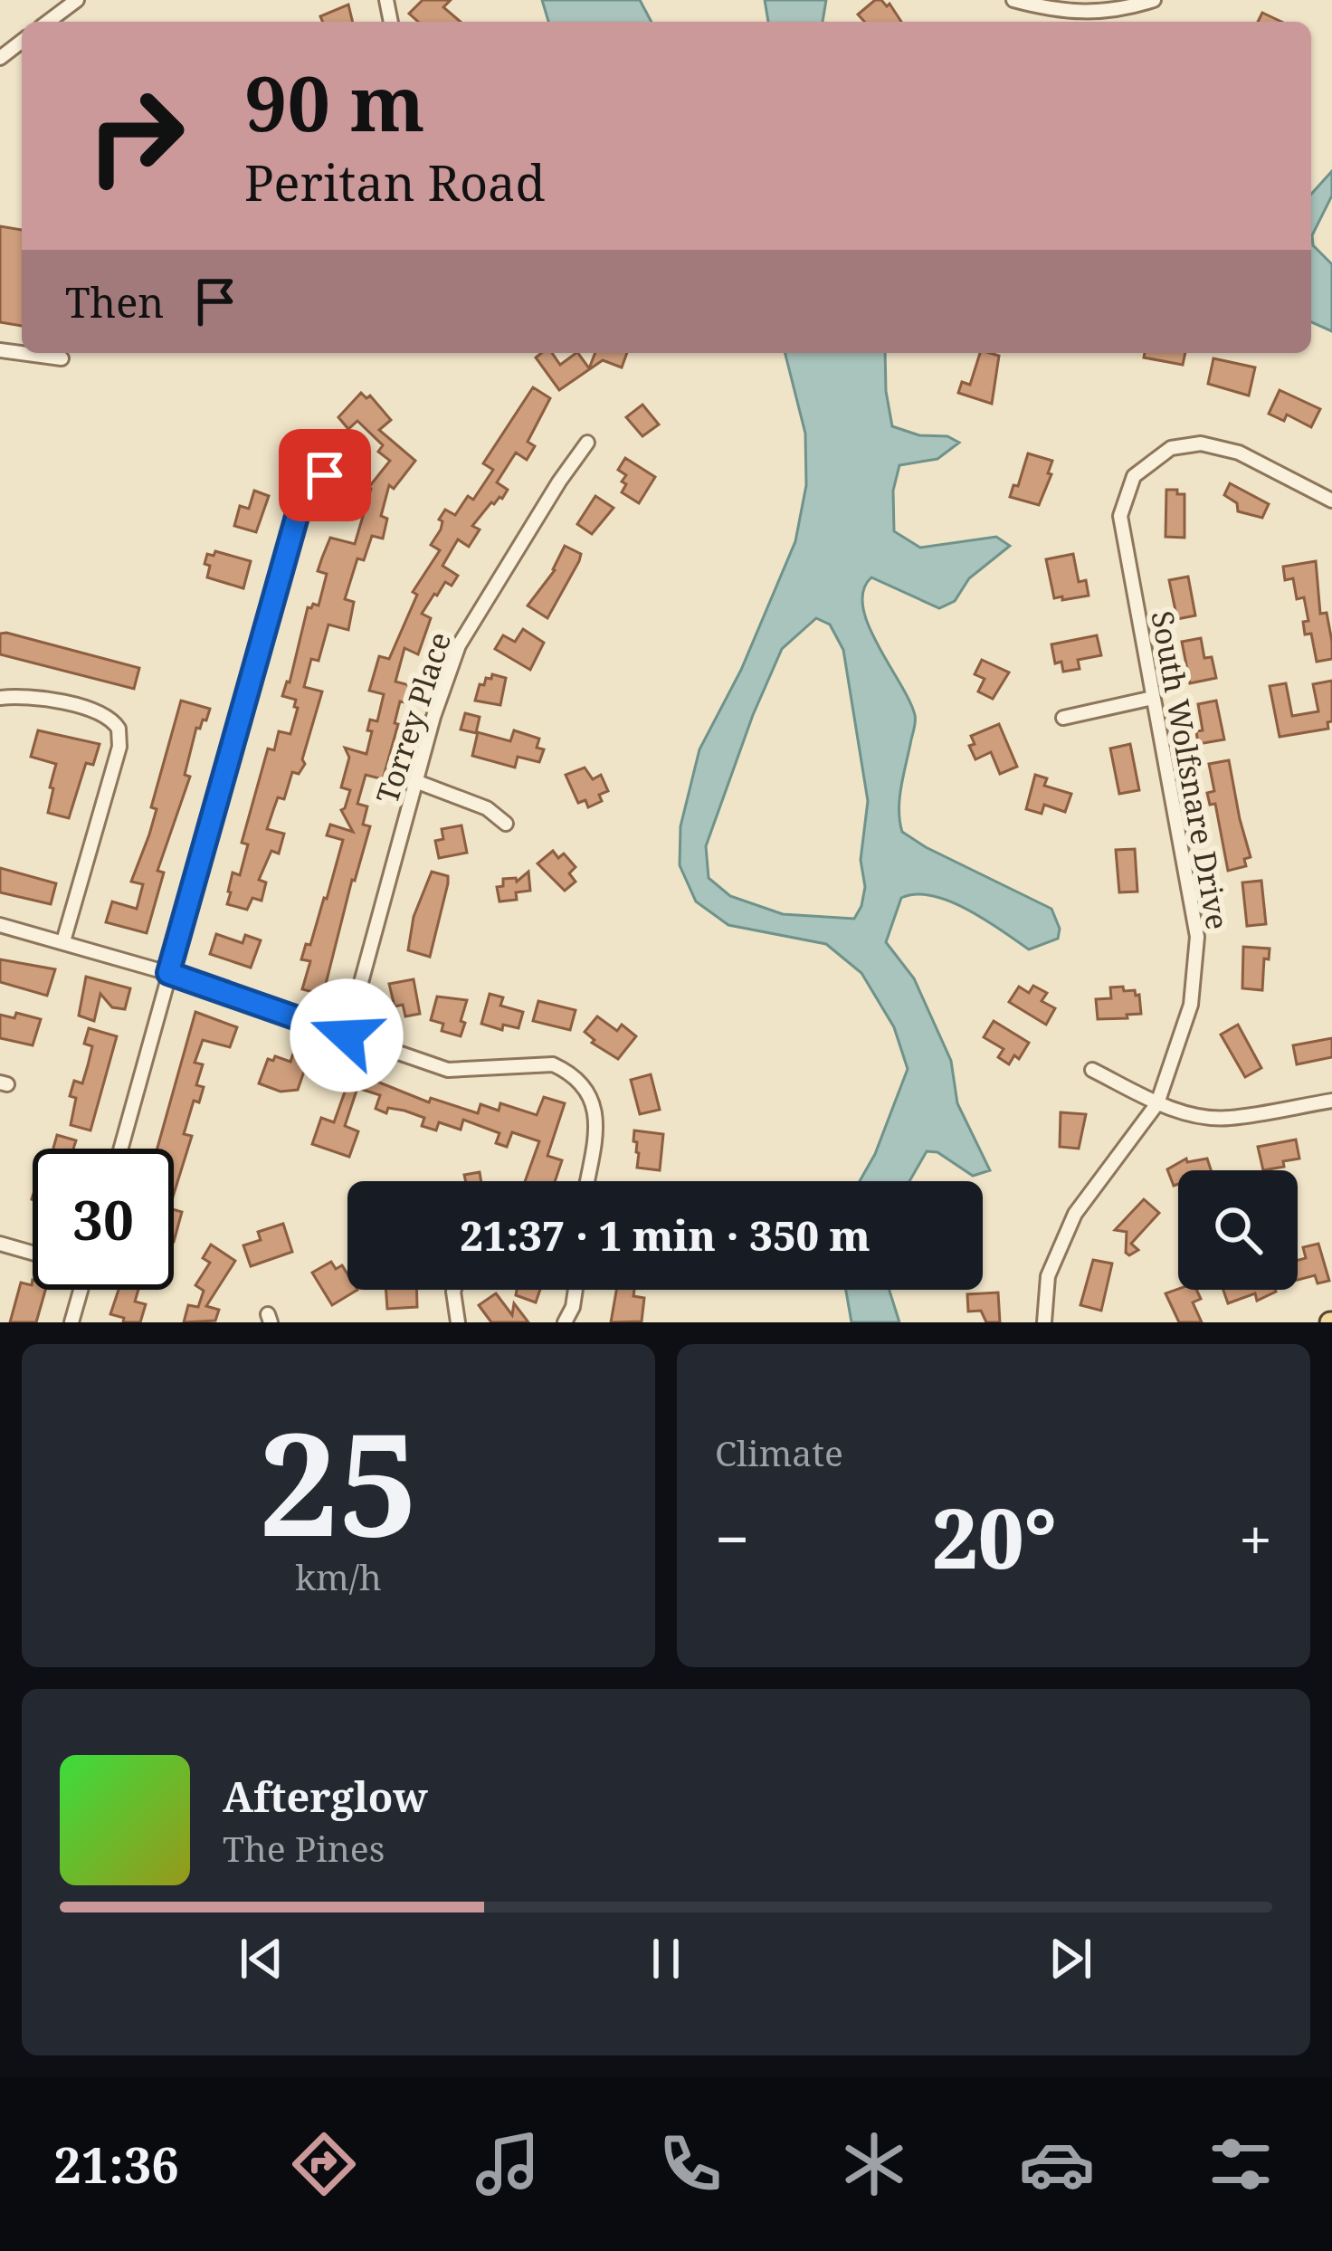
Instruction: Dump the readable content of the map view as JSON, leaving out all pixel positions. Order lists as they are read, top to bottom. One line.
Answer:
{"streets":{"street":["Torrey Place","South Wolfsnare Drive"]},"page":{"turn":["90 m","Peritan Road"],"then":"Then","limit":"30","trip":"21:37 · 1 min · 350 m","tile":[["25","km/h"],"Climate"],"heat":["−","20°","+"],"song":["Afterglow","The Pines"],"tabs":"21:36"}}
